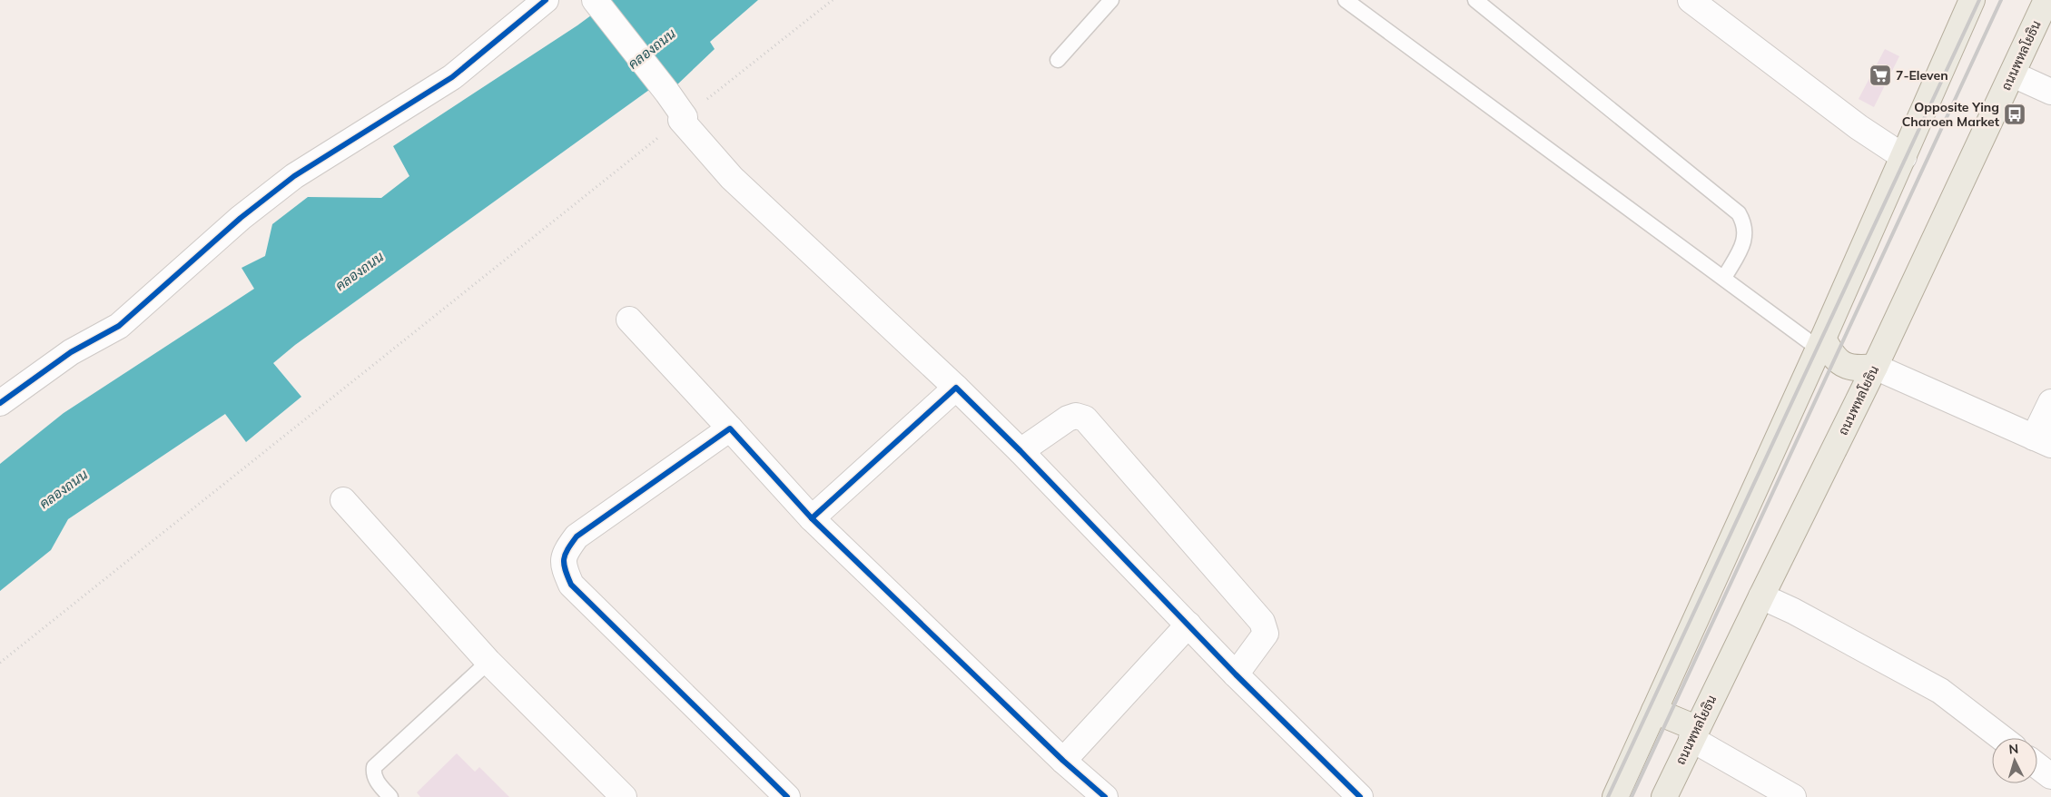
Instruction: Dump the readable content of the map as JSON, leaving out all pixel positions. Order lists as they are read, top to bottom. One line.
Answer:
{"streets":{"main road":["ถนนพหลโยธิน"]},"water":["คลองถนน"],"places":{"supermarket":["7-Eleven"],"bus stop":["Opposite Ying Charoen Market"]},"north":"top"}
